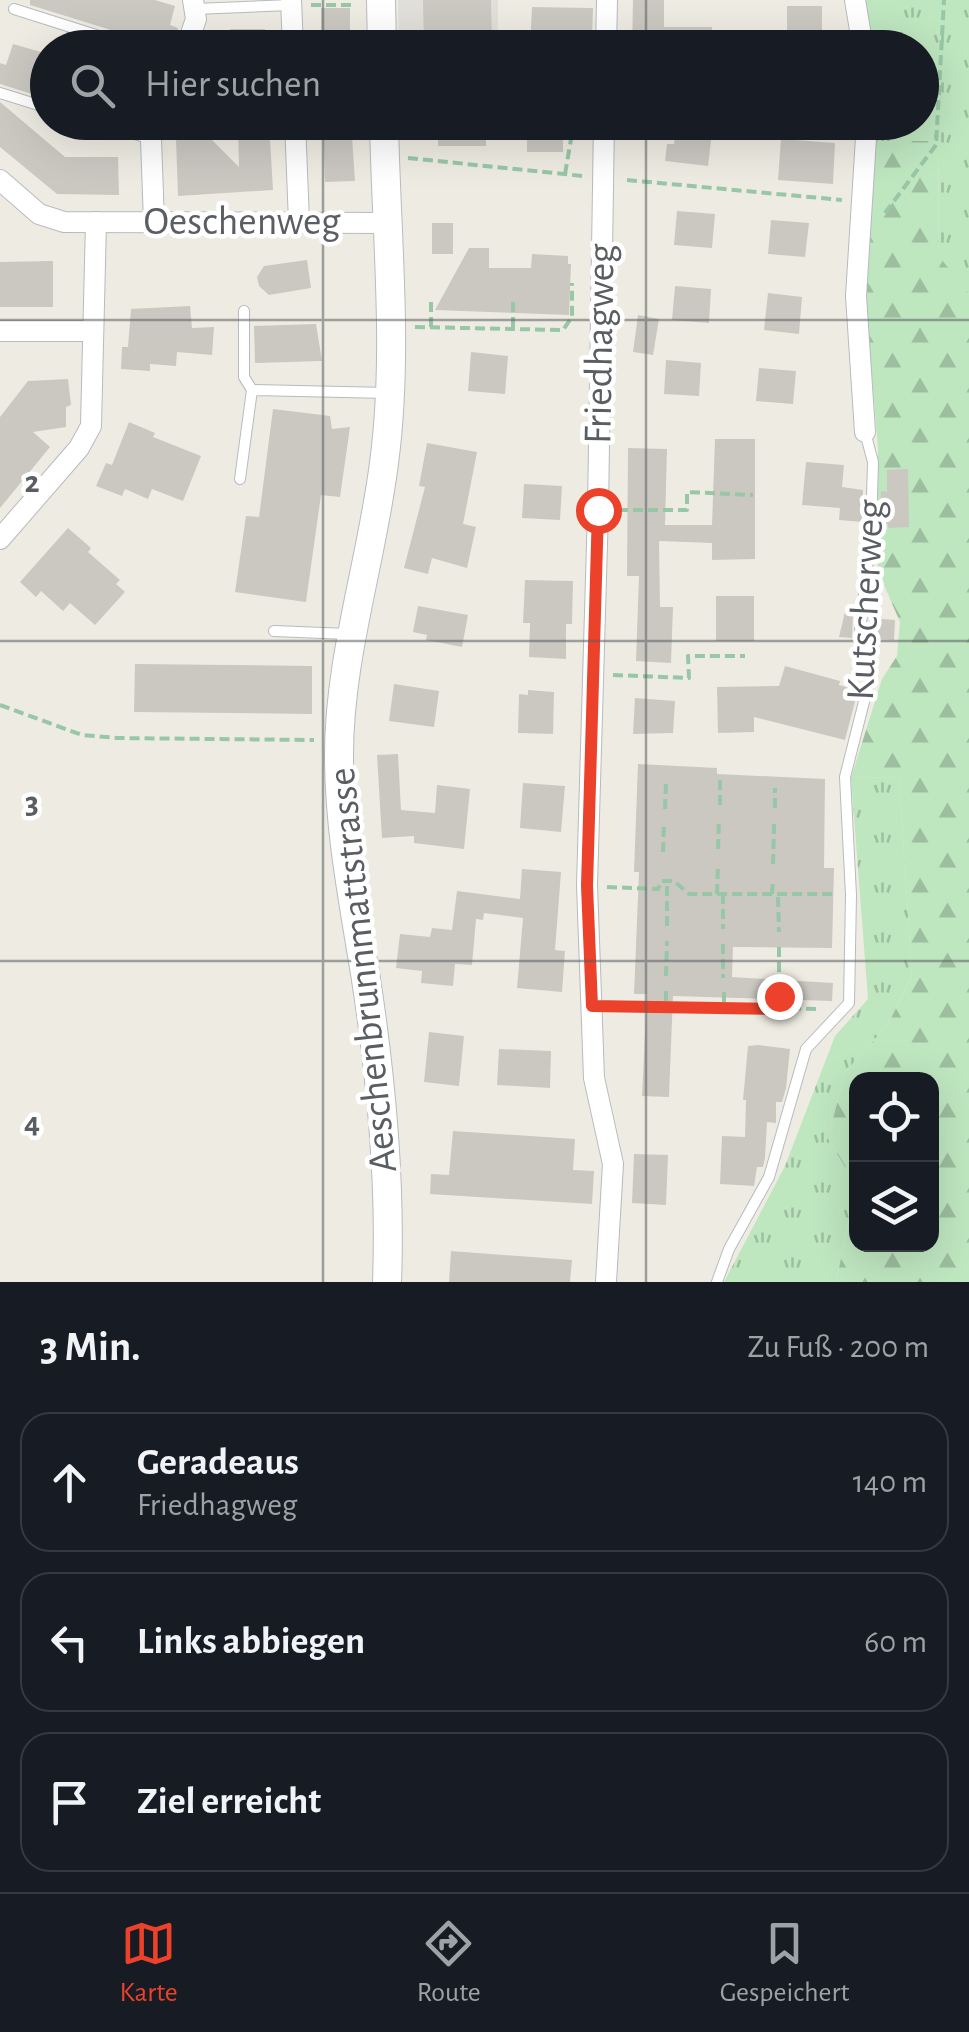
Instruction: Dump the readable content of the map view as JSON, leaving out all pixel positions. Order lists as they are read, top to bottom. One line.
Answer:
{"streets":{"street":["Oeschenweg","Friedhagweg","Kutscherweg","Aeschenbrunnmattstrasse"]},"crossings":[["Oeschenweg","Aeschenbrunnmattstrasse"]],"page":{"search":"Hier suchen","heading":["3 Min.","Zu Fuß · 200 m"],"list":[["Geradeaus","Friedhagweg","140 m"],["Links abbiegen","60 m"],"Ziel erreicht"],"nav":["Karte","Route","Gespeichert"]},"grid":{"rows":["2","3","4"]}}
